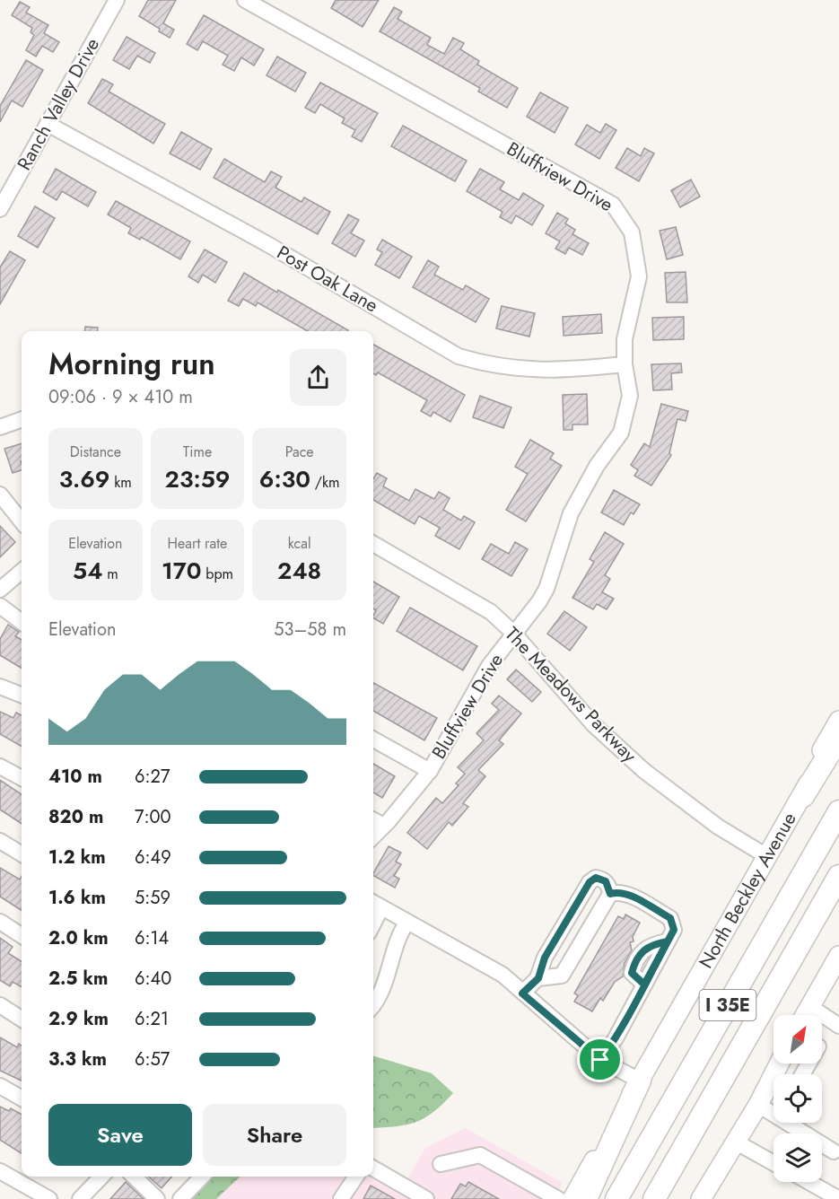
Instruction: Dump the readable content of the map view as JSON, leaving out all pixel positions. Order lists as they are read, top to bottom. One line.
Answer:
{"streets":{"highway":["I 35E"],"main road":["North Beckley Avenue"],"street":["Ranch Valley Drive","Bluffview Drive","Post Oak Lane","The Meadows Parkway"]},"crossings":[["Ranch Valley Drive","Post Oak Lane"],["Bluffview Drive","Post Oak Lane"],["Bluffview Drive","The Meadows Parkway"],["The Meadows Parkway","North Beckley Avenue"]],"north":"top right","page":{"heading":["Morning run","09:06 · 9 × 410 m"],"stats":[["Distance","3.69 km"],["Time","23:59"],["Pace","6:30 /km"],["Elevation","54 m"],["Heart rate","170 bpm"],["kcal","248"]],"chart":["Elevation","53–58 m"],"list":[{"name":"410 m","note":"6:27"},{"name":"820 m","note":"7:00"},{"name":"1.2 km","note":"6:49"},{"name":"1.6 km","note":"5:59"},{"name":"2.0 km","note":"6:14"},{"name":"2.5 km","note":"6:40"},{"name":"2.9 km","note":"6:21"},{"name":"3.3 km","note":"6:57"}],"buttons":["Save","Share"]}}
